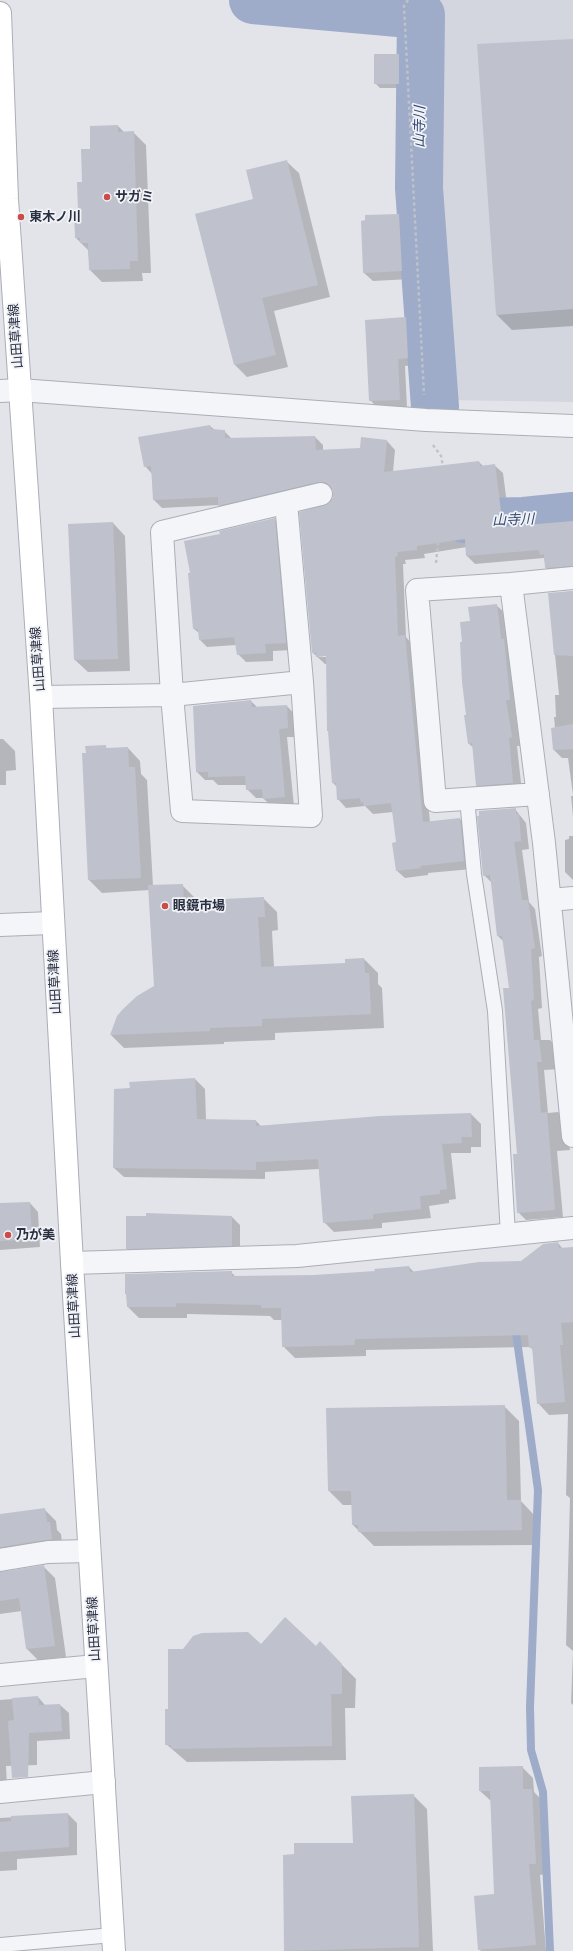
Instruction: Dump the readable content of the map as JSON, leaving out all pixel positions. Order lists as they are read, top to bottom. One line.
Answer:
{"streets":{"main road":["山田草津線"]},"water":["山寺川"],"places":["サガミ","東木ノ川","眼鏡市場","乃が美"]}
